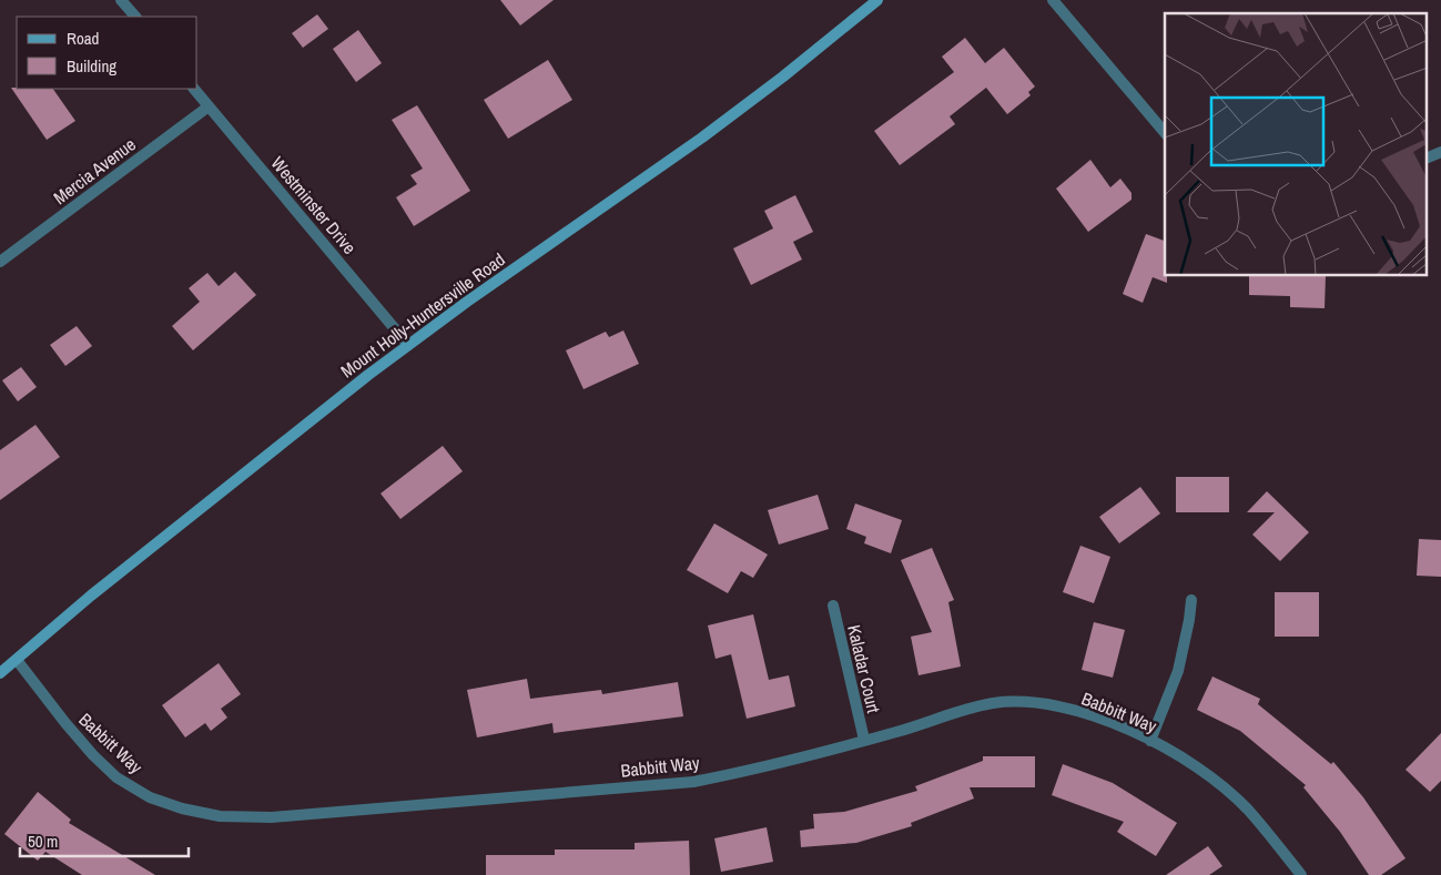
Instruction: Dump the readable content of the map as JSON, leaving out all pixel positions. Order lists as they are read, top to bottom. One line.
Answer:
{"streets":{"main road":["Mount Holly-Huntersville Road"],"street":["Mercia Avenue","Westminster Drive","Kaladar Court","Babbitt Way"]},"crossings":[["Mercia Avenue","Westminster Drive"],["Westminster Drive","Mount Holly-Huntersville Road"],["Mount Holly-Huntersville Road","Babbitt Way"],["Kaladar Court","Babbitt Way"]],"legend":["Road","Building"],"scale_bar":"50 m"}
